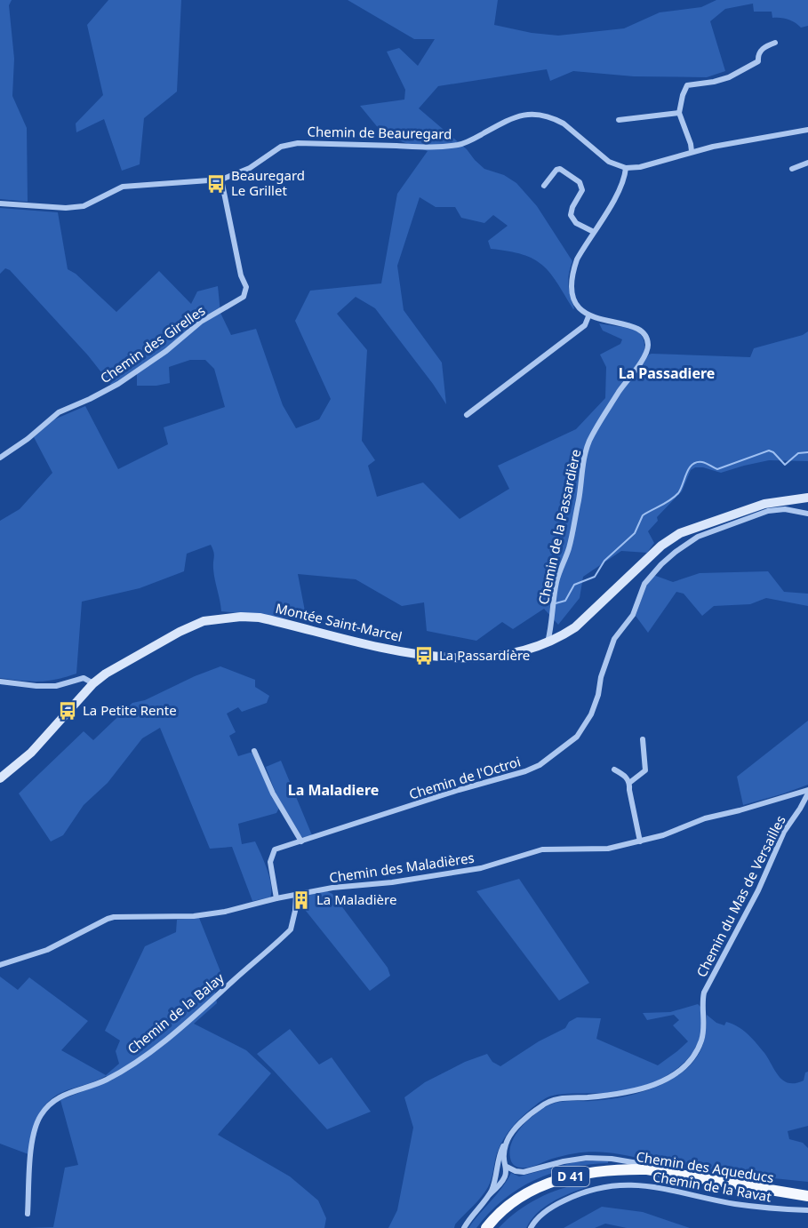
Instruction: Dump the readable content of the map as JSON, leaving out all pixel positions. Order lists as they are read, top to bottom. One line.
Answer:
{"streets":{"main road":["Montée Saint-Marcel","Chemin des Aqueducs","D 41"],"street":["Chemin de Beauregard","Chemin des Girelles","Chemin de la Passardière","Chemin de l'Octroi","Chemin des Maladières","Chemin du Mas de Versailles","Chemin de la Balay","Chemin de la Ravat"]},"crossings":[["Chemin de Beauregard","Chemin des Girelles"],["Chemin de la Passardière","Montée Saint-Marcel"],["Montée Saint-Marcel","Chemin de l'Octroi"],["Chemin de l'Octroi","Chemin des Maladières"],["Chemin des Maladières","Chemin du Mas de Versailles"],["Chemin des Maladières","Chemin de la Balay"]],"districts":["La Passadiere","La Maladiere"],"places":{"bus stop":["Beauregard Le Grillet","La Passardière","La Petite Rente"],"building":["La Maladière"]}}
